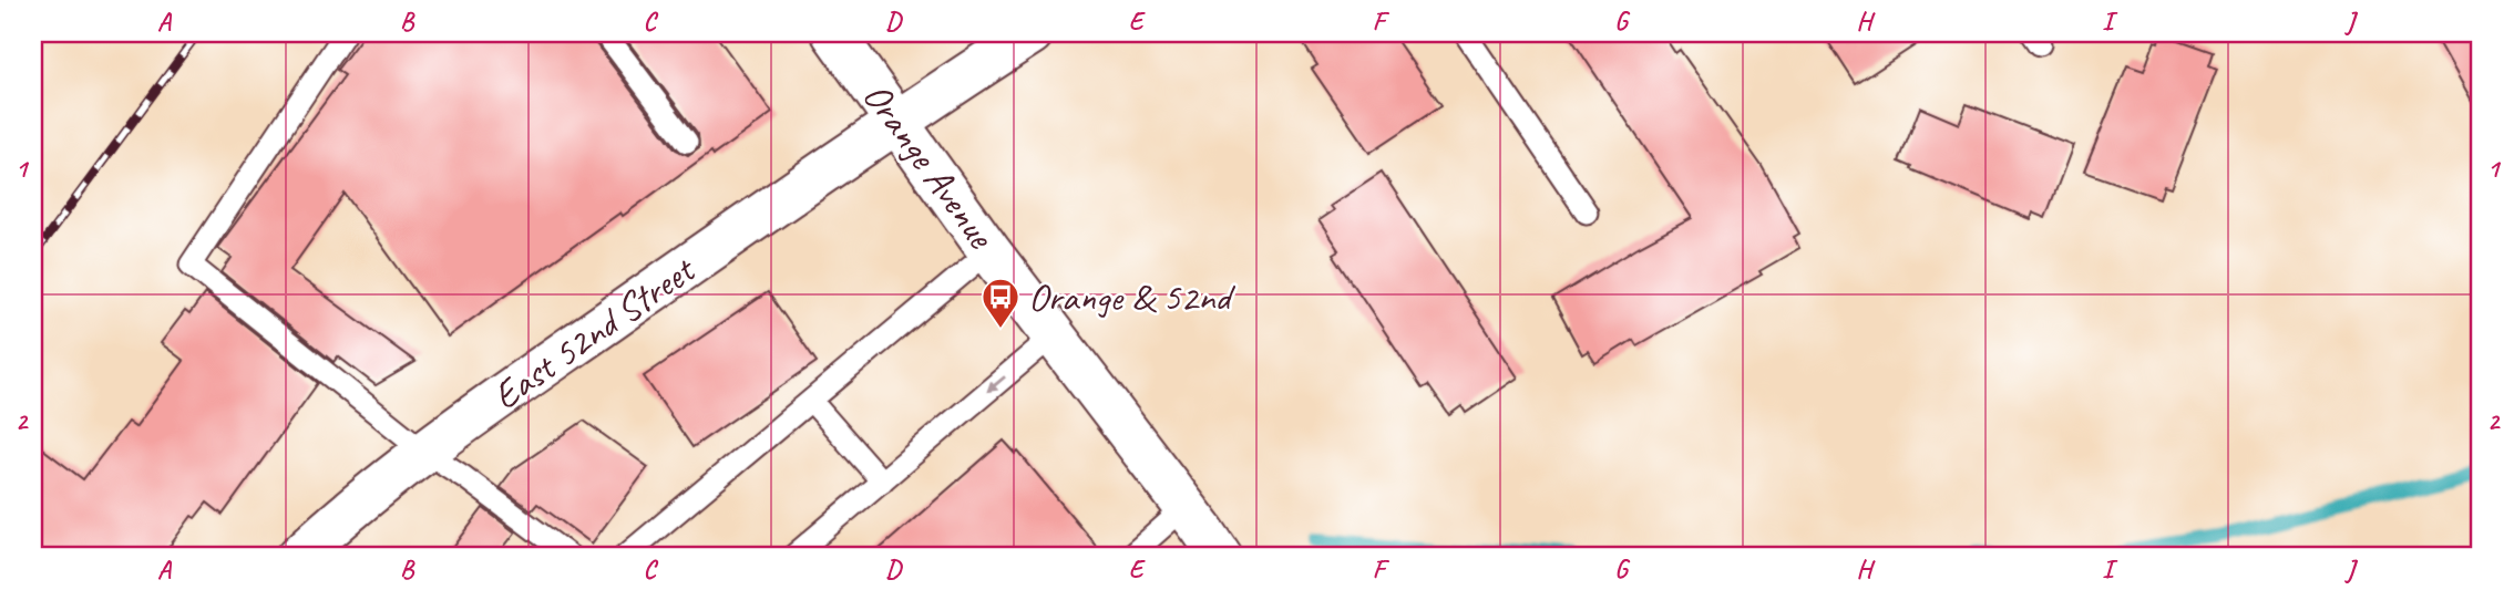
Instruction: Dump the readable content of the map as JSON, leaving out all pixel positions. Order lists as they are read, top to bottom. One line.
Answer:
{"streets":{"street":["Orange Avenue","East 52nd Street"]},"crossings":[["Orange Avenue","East 52nd Street"]],"places":{"bus stop":["Orange & 52nd"]},"grid":{"columns":["A","B","C","D","E","F","G","H","I","J"],"rows":["1","2"]}}
